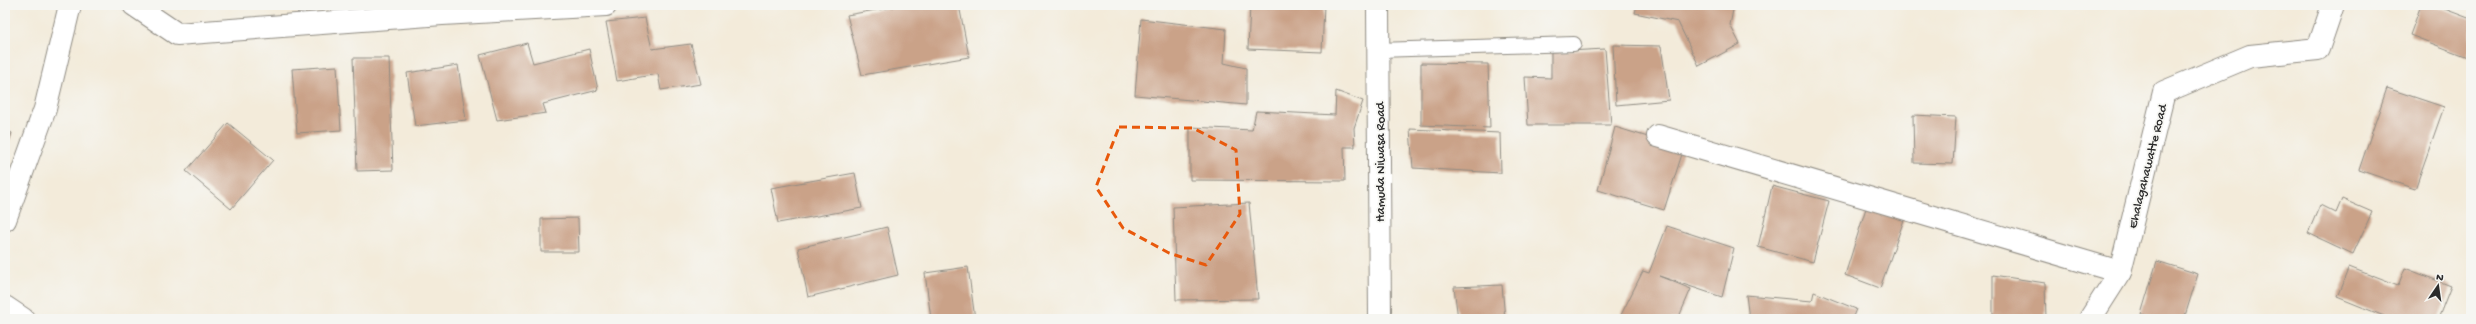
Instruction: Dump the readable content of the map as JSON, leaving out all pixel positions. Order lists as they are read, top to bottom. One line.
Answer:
{"streets":{"street":["Hamuda Niwasa Road","Ehalagahawatte Road"]},"north":"top"}
